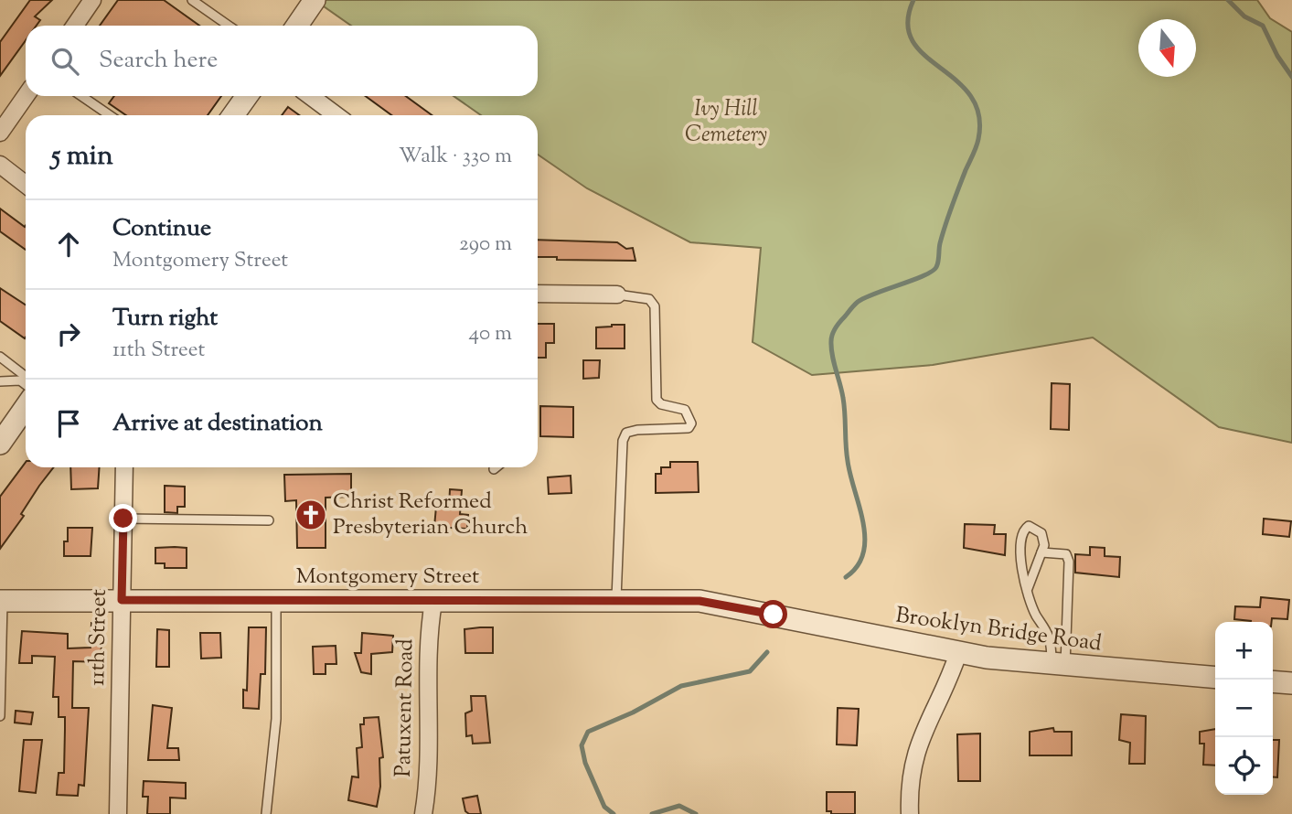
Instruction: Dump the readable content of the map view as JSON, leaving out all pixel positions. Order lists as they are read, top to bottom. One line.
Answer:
{"streets":{"street":["Montgomery Street","Brooklyn Bridge Road","11th Street","Patuxent Road"]},"crossings":[["Montgomery Street","Brooklyn Bridge Road"],["Montgomery Street","11th Street"],["Montgomery Street","Patuxent Road"]],"parks":["Ivy Hill Cemetery"],"places":{"church":["Christ Reformed Presbyterian Church"]},"north":"bottom","page":{"search":"Search here","heading":["5 min","Walk · 330 m"],"list":[["Continue","Montgomery Street","290 m"],["Turn right","11th Street","40 m"],"Arrive at destination"],"map_buttons":["+","−"]}}
